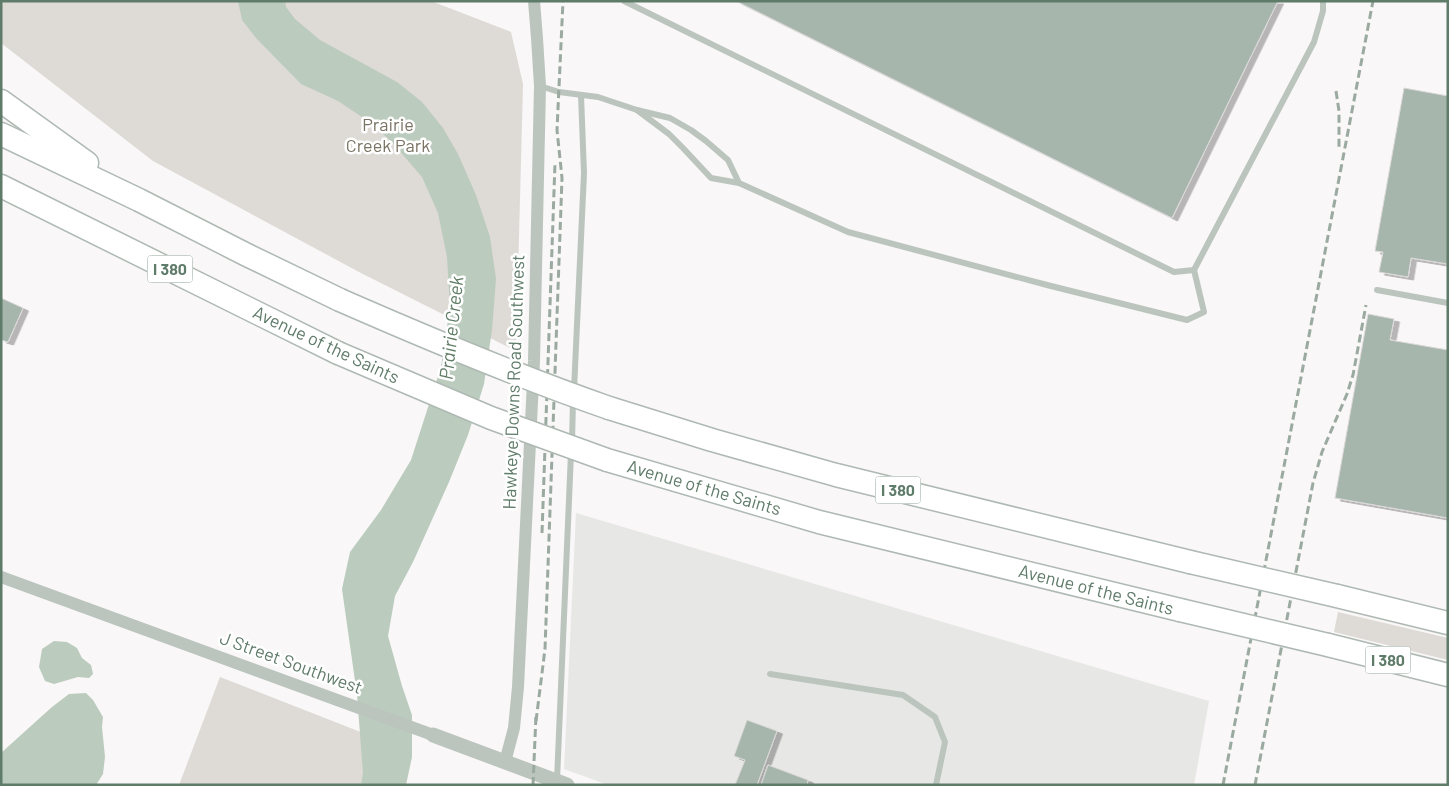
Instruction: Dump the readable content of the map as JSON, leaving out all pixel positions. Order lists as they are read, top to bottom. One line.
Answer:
{"streets":{"highway":["I 380","Avenue of the Saints"],"street":["Hawkeye Downs Road Southwest","J Street Southwest"]},"crossings":[["Hawkeye Downs Road Southwest","J Street Southwest"]],"water":["Prairie Creek"],"parks":["Prairie Creek Park"]}
